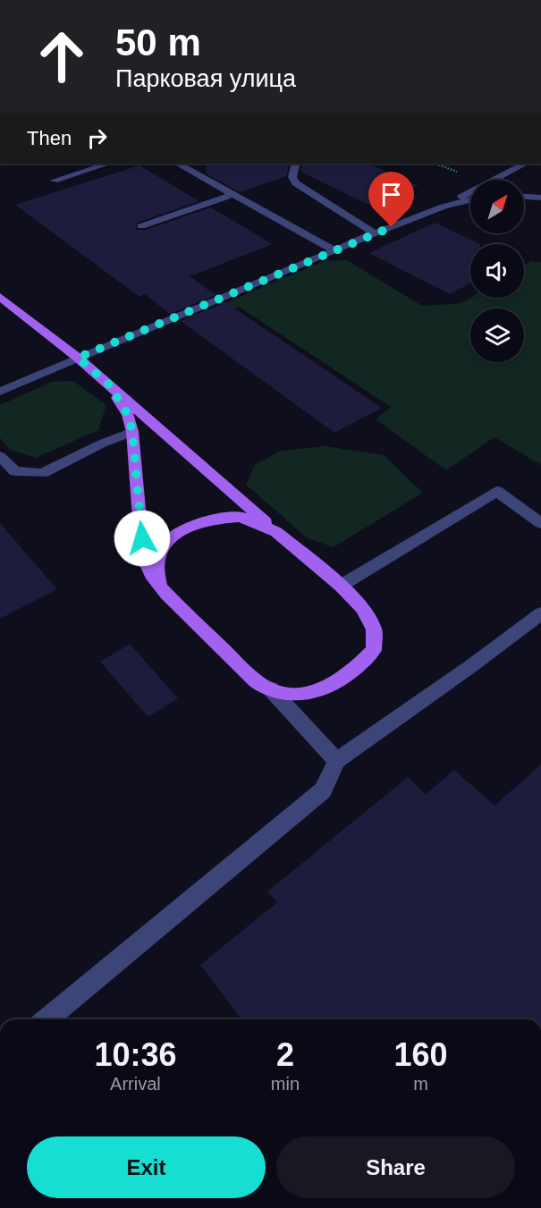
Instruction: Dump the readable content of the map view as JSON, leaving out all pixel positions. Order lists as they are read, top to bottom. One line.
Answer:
{"north":"top right","page":{"turn":["50 m","Парковая улица"],"then":"Then","eta":["10:36","Arrival","2","min","160","m"],"buttons":["Exit","Share"]}}
